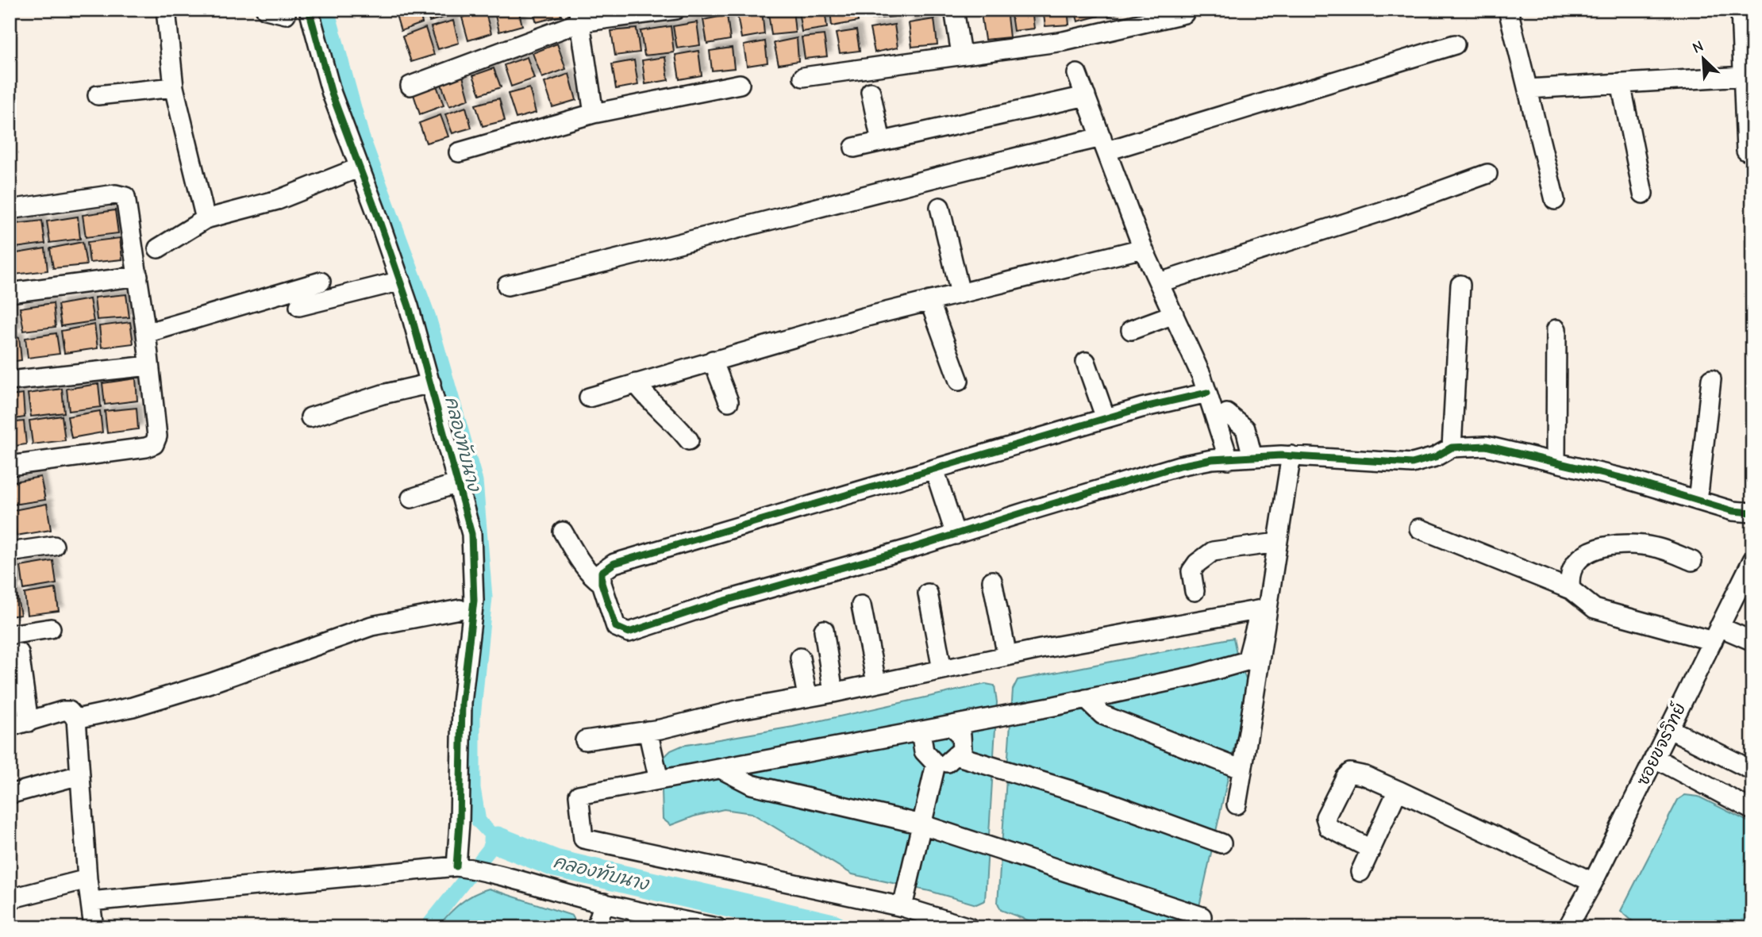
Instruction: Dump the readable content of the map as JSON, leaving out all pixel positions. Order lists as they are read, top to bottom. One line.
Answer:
{"streets":{"street":["ซอยขจรวิทย์"]},"water":["คลองทับนาง"],"north":"top left"}
